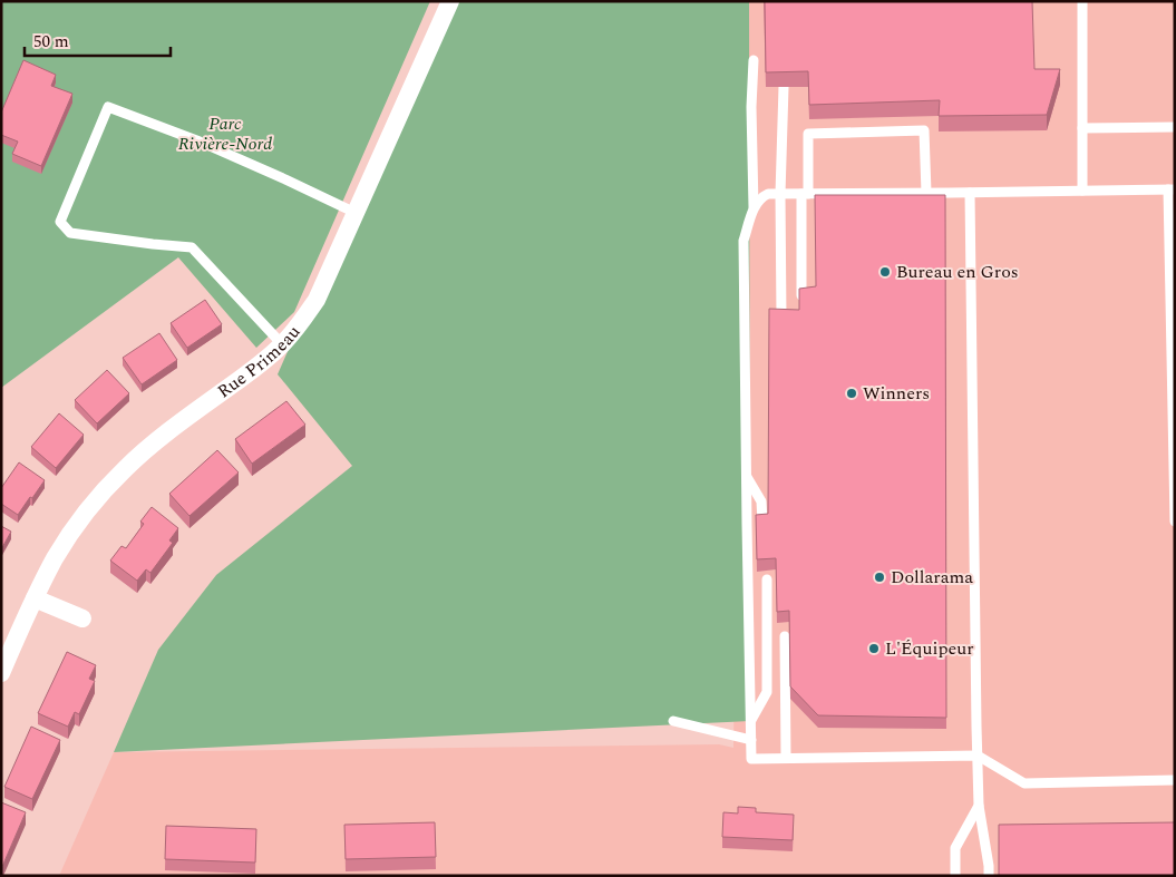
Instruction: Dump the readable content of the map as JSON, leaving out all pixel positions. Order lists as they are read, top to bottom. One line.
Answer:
{"streets":{"street":["Rue Primeau"]},"parks":["Parc Rivière-Nord"],"places":["Bureau en Gros","Winners","Dollarama","L'Équipeur"],"scale_bar":"50 m"}
